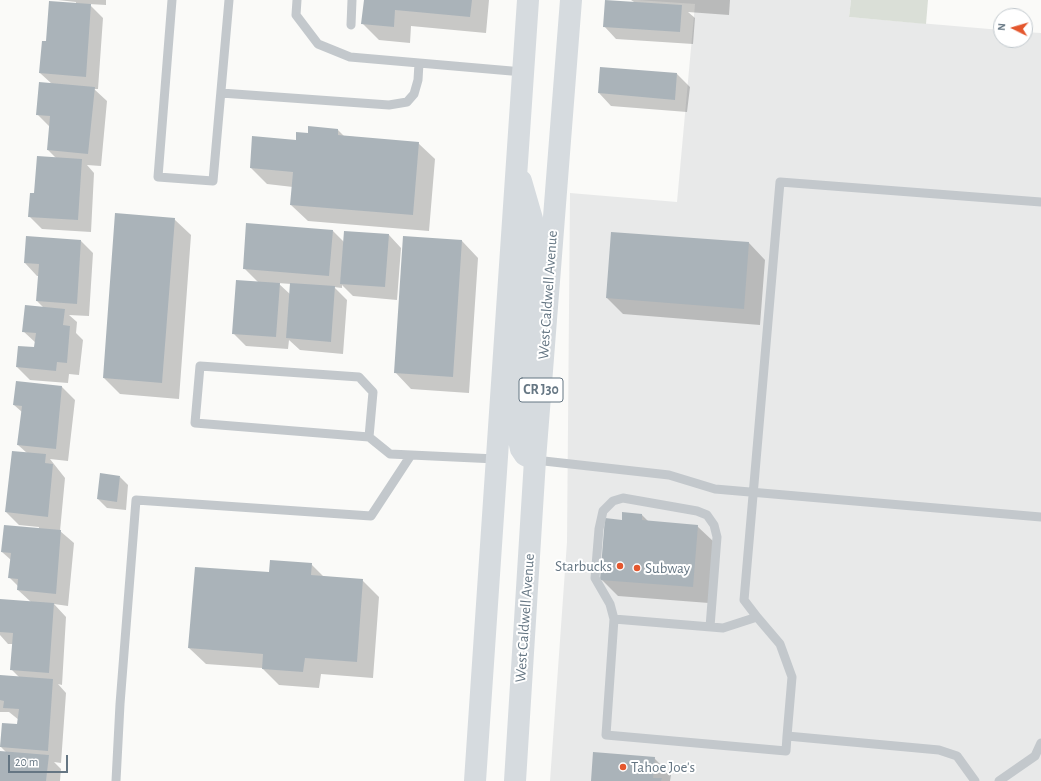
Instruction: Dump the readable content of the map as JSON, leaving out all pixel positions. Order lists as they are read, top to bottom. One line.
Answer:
{"streets":{"main road":["West Caldwell Avenue","CR J30"]},"places":["Starbucks","Subway","Tahoe Joe's"],"scale_bar":"20 m","north":"left"}
